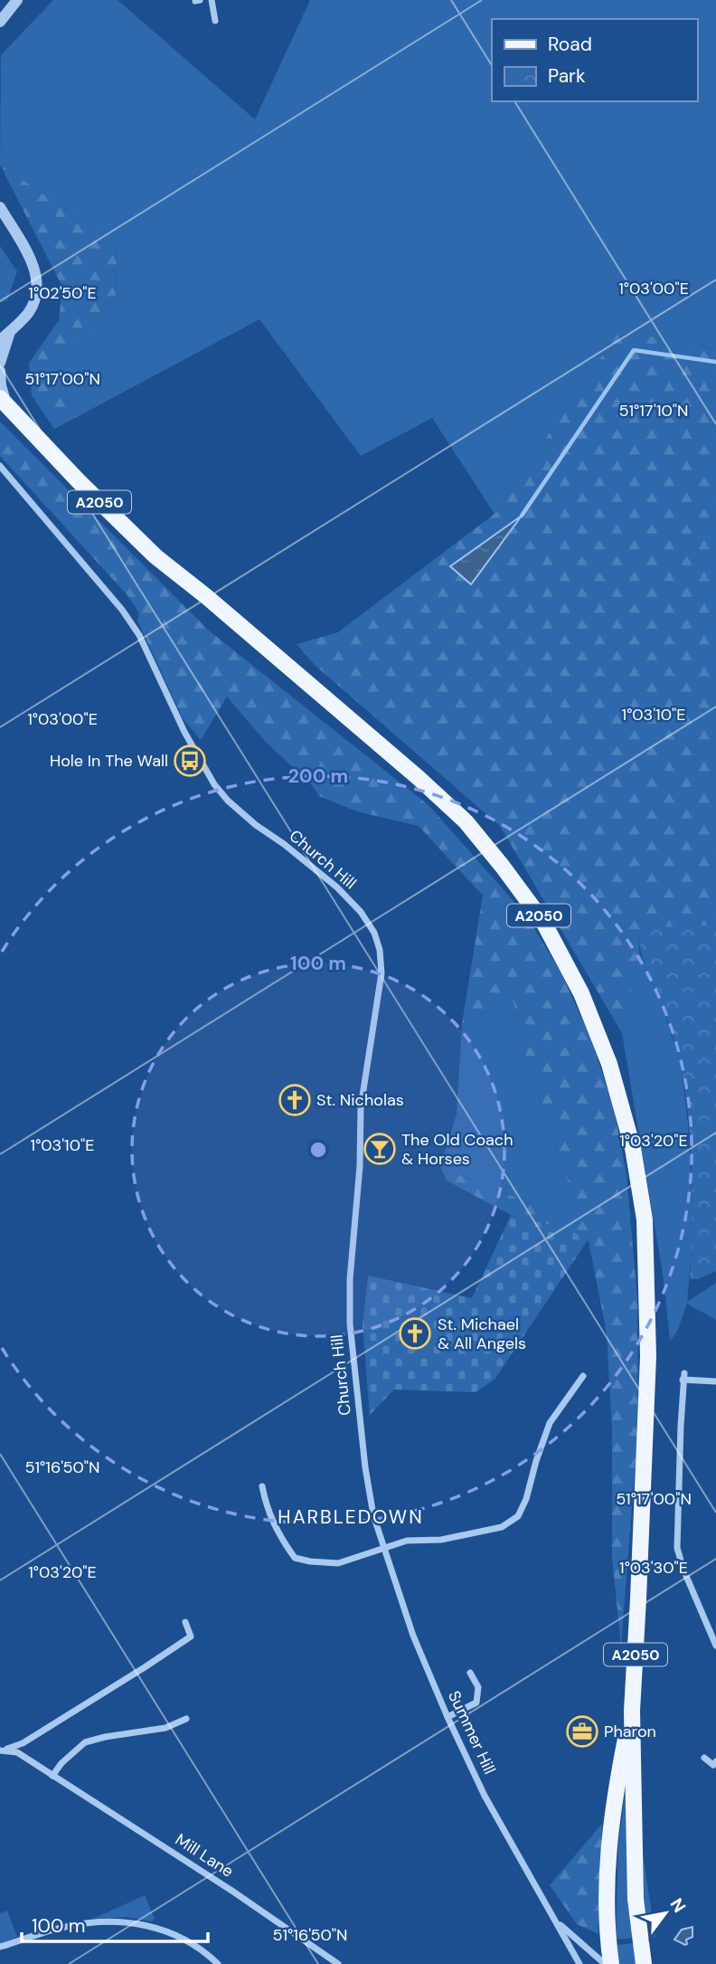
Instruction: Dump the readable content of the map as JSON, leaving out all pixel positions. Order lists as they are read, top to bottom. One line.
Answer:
{"streets":{"main road":["A2050"],"street":["Church Hill","Summer Hill","Mill Lane"]},"crossings":[["Church Hill","Summer Hill"]],"districts":["HARBLEDOWN"],"places":{"bus stop":["Hole In The Wall"],"church":["St. Nicholas","St. Michael & All Angels"],"bar":["The Old Coach & Horses"],"office":["Pharon"]},"legend":["Road","Park"],"scale_bar":"100 m","north":"top right","coordinates":["1°03'00\"E","1°02'50\"E","51°17'00\"N","51°17'10\"N","1°03'10\"E","1°03'20\"E","51°16'50\"N","1°03'30\"E"],"rings":["200 m","100 m"]}
